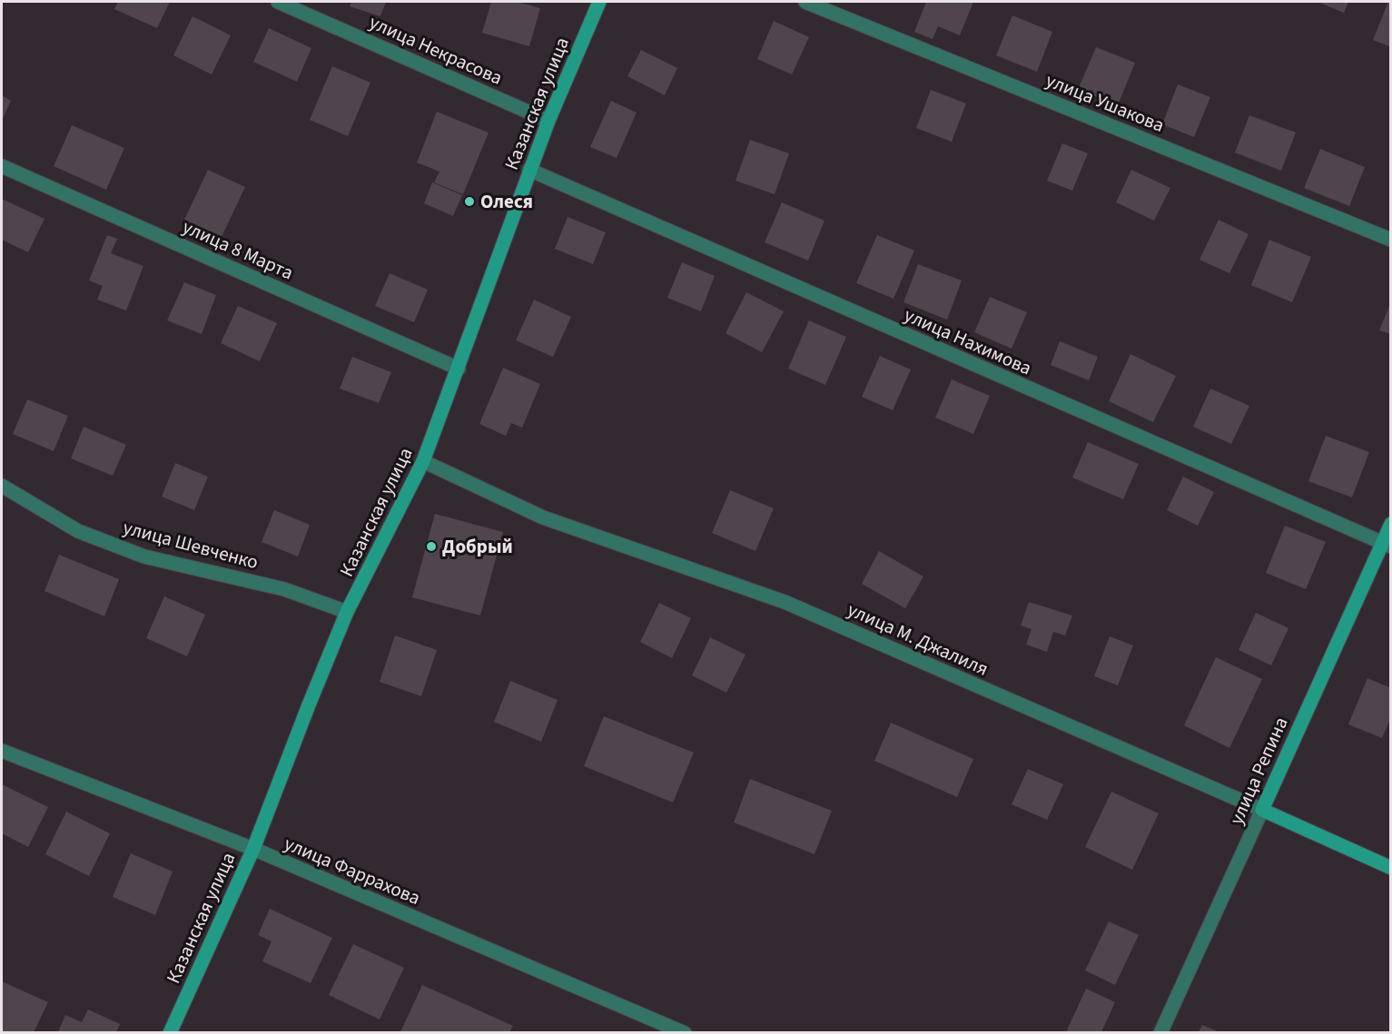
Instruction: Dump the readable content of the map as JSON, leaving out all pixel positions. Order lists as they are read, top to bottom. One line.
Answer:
{"streets":{"street":["улица Некрасова","улица Ушакова","Казанская улица","улица 8 Марта","улица Нахимова","улица Шевченко","улица М. Джалиля","улица Репина","улица Фаррахова"]},"crossings":[["улица Некрасова","Казанская улица"],["Казанская улица","улица 8 Марта"],["Казанская улица","улица Нахимова"],["Казанская улица","улица Шевченко"],["Казанская улица","улица М. Джалиля"],["Казанская улица","улица Фаррахова"],["улица Нахимова","улица Репина"],["улица М. Джалиля","улица Репина"]],"places":["Олеся","Добрый"]}
